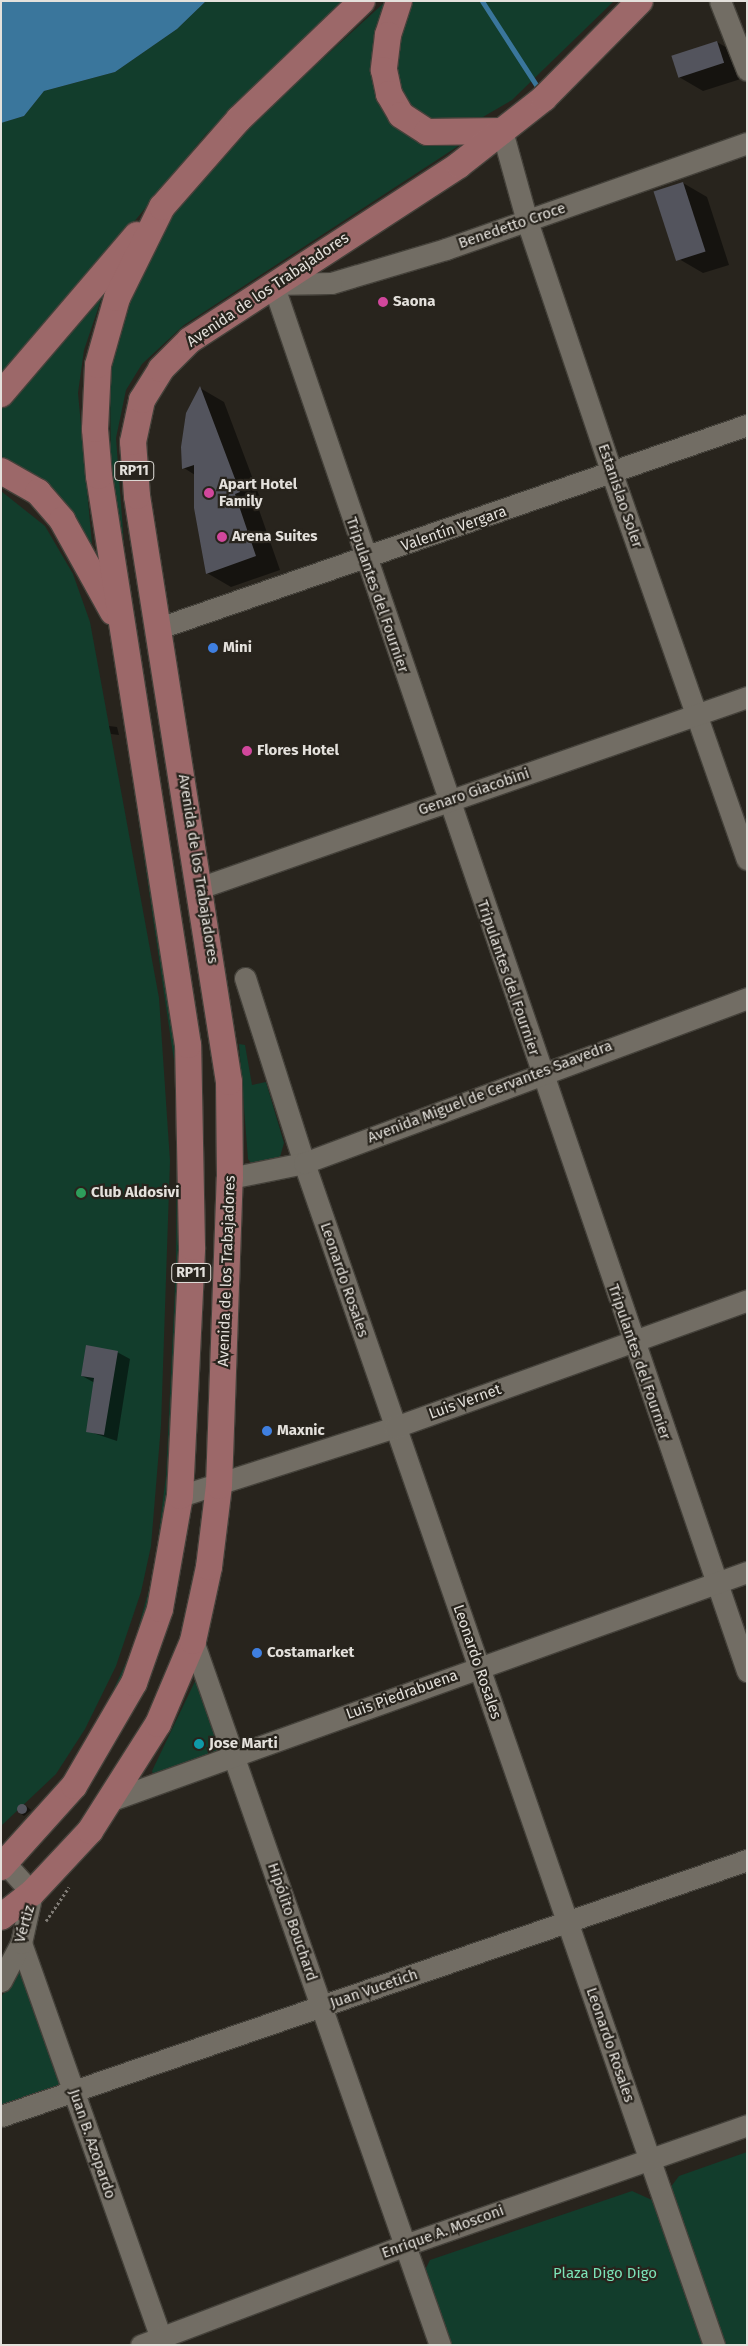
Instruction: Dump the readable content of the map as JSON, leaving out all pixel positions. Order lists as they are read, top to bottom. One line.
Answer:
{"streets":{"main road":["Avenida de los Trabajadores","RP11"],"street":["Benedetto Croce","Estanislao Soler","Valentín Vergara","Tripulantes del Fournier","Genaro Giacobini","Avenida Miguel de Cervantes Saavedra","Leonardo Rosales","Luis Vernet","Luis Piedrabuena","Hipólito Bouchard","Vértiz","Juan Vucetich","Juan B. Azopardo","Enrique A. Mosconi"]},"crossings":[["Benedetto Croce","Avenida de los Trabajadores"],["Benedetto Croce","Estanislao Soler"],["Benedetto Croce","Tripulantes del Fournier"],["Avenida de los Trabajadores","Estanislao Soler"],["Avenida de los Trabajadores","Valentín Vergara"],["Avenida de los Trabajadores","Tripulantes del Fournier"],["Avenida de los Trabajadores","Genaro Giacobini"],["Avenida de los Trabajadores","Avenida Miguel de Cervantes Saavedra"],["Avenida de los Trabajadores","Luis Vernet"],["Avenida de los Trabajadores","Luis Piedrabuena"],["Avenida de los Trabajadores","Hipólito Bouchard"],["Avenida de los Trabajadores","Vértiz"],["RP11","Luis Vernet"],["Estanislao Soler","Valentín Vergara"],["Estanislao Soler","Genaro Giacobini"],["Valentín Vergara","Tripulantes del Fournier"],["Tripulantes del Fournier","Genaro Giacobini"],["Tripulantes del Fournier","Avenida Miguel de Cervantes Saavedra"],["Tripulantes del Fournier","Luis Vernet"],["Tripulantes del Fournier","Luis Piedrabuena"],["Avenida Miguel de Cervantes Saavedra","Leonardo Rosales"],["Leonardo Rosales","Luis Vernet"],["Leonardo Rosales","Luis Piedrabuena"],["Leonardo Rosales","Juan Vucetich"],["Leonardo Rosales","Enrique A. Mosconi"],["Luis Piedrabuena","Hipólito Bouchard"],["Hipólito Bouchard","Juan Vucetich"],["Hipólito Bouchard","Enrique A. Mosconi"],["Vértiz","Juan B. Azopardo"],["Juan Vucetich","Juan B. Azopardo"],["Juan B. Azopardo","Enrique A. Mosconi"]],"parks":["Plaza Digo Digo"],"places":["Saona","Apart Hotel Family","Arena Suites","Mini","Flores Hotel","Club Aldosivi","Maxnic","Costamarket","Jose Marti"]}
